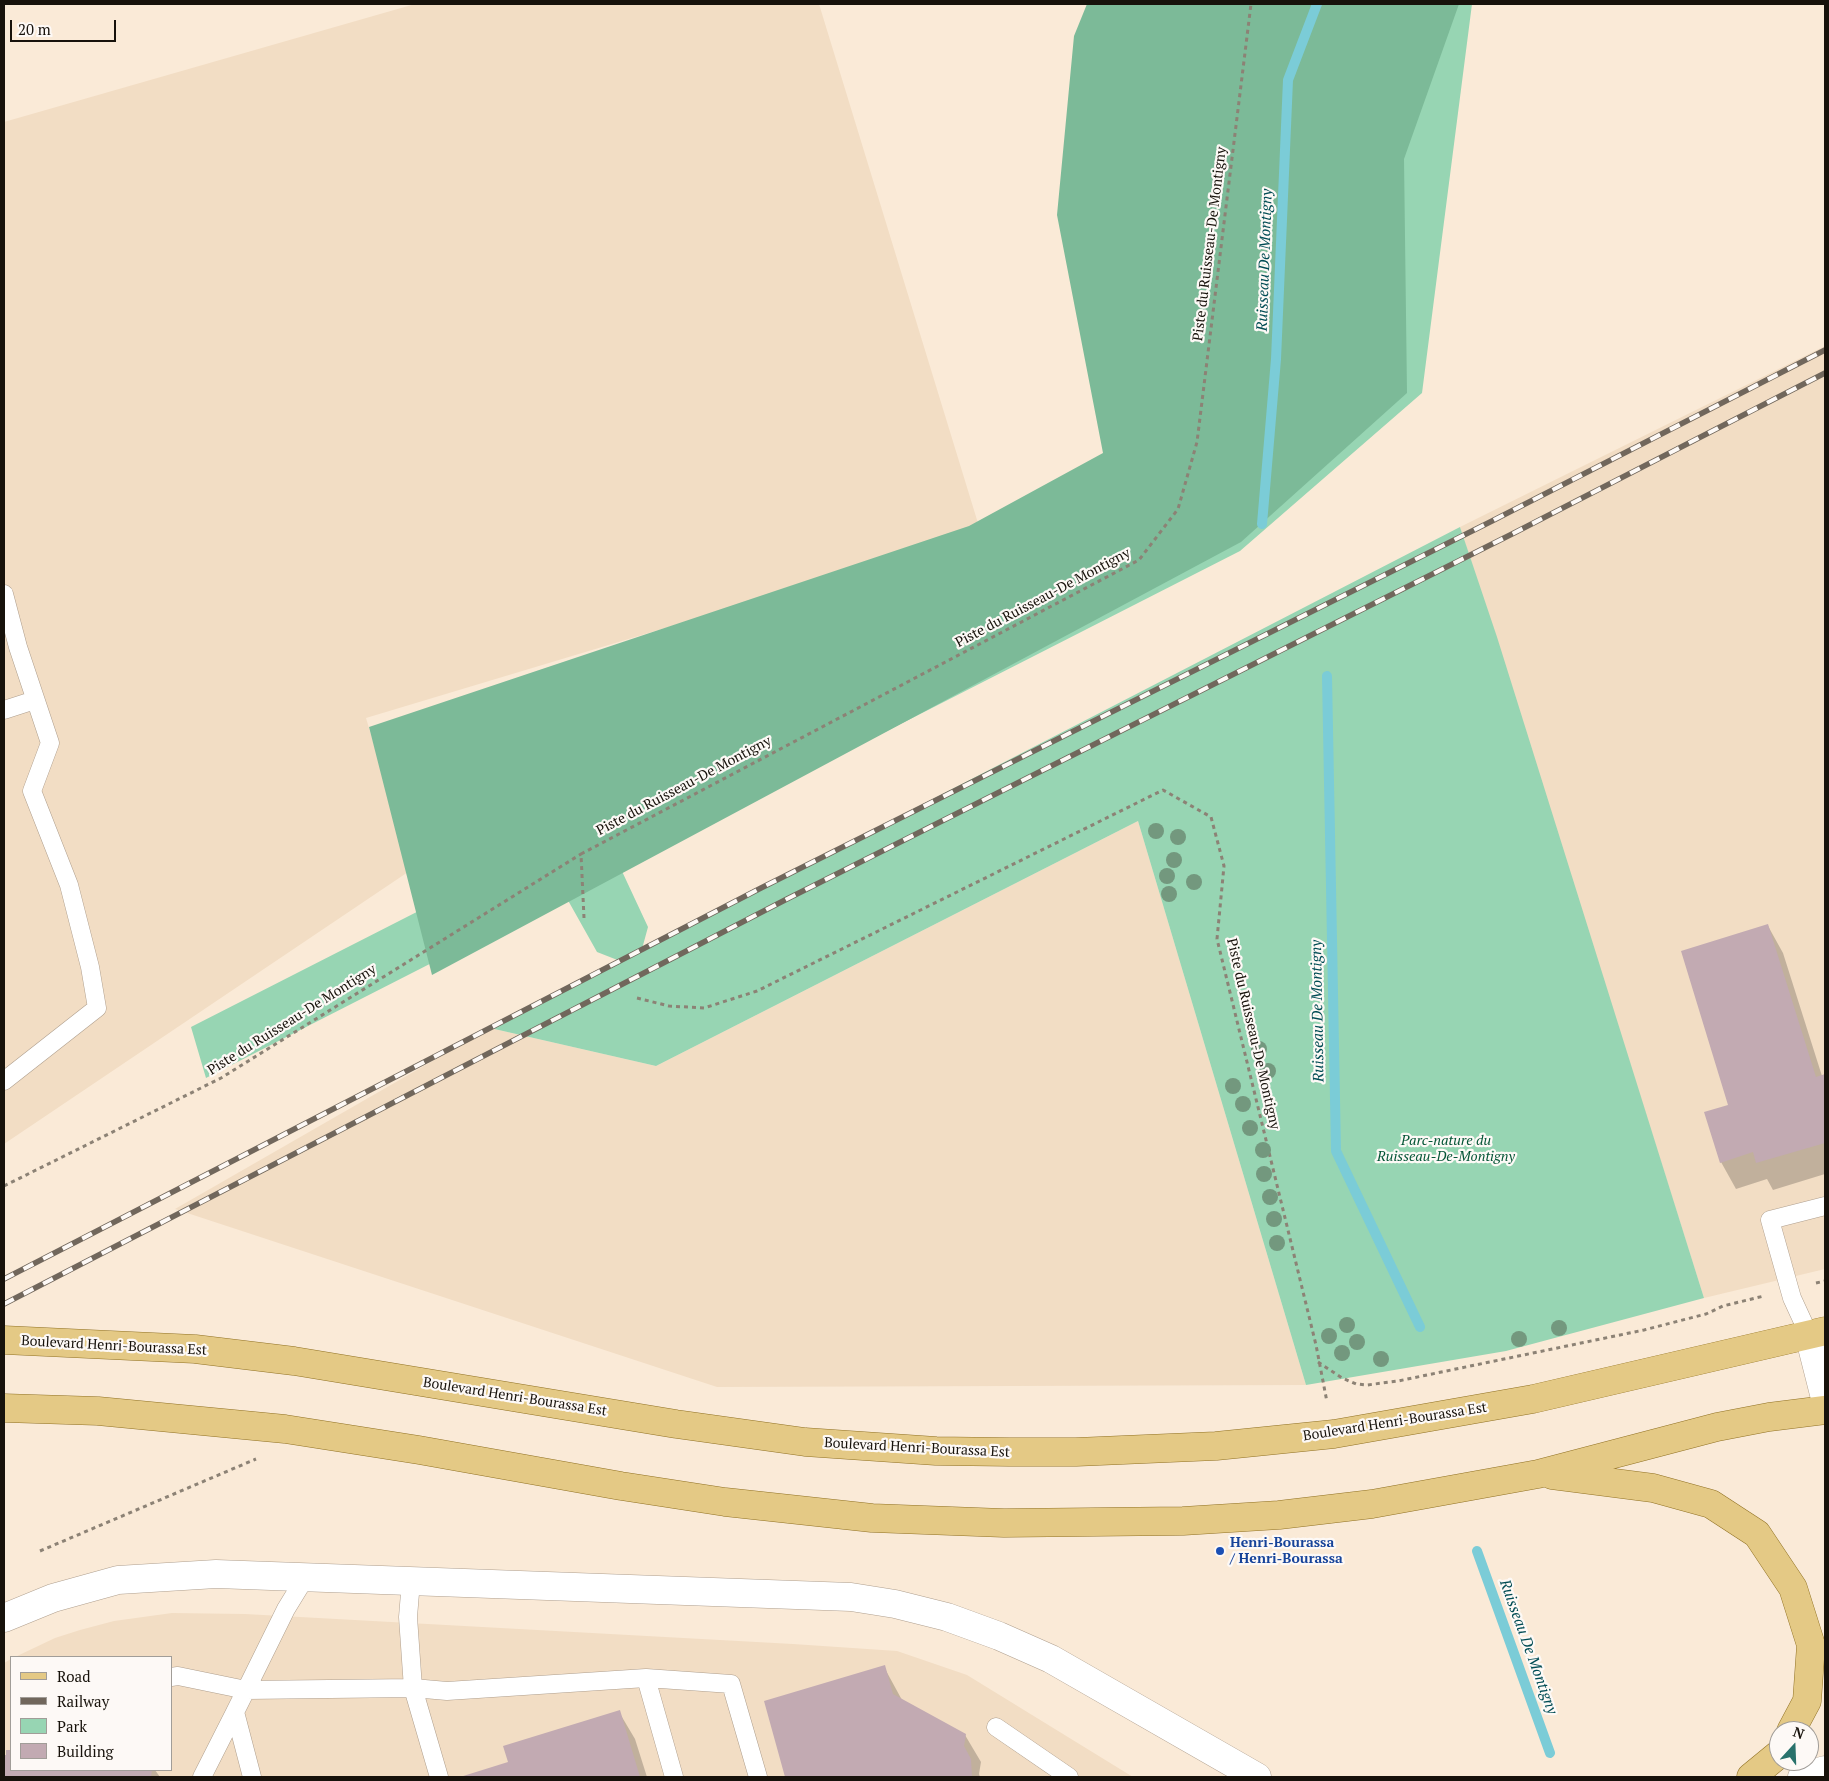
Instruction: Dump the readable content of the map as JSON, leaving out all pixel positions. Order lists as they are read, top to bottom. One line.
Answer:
{"streets":{"main road":["Boulevard Henri-Bourassa Est"],"path":["Piste du Ruisseau-De Montigny"]},"water":["Ruisseau De Montigny"],"parks":["Parc-nature du Ruisseau-De-Montigny"],"places":["Henri-Bourassa / Henri-Bourassa"],"legend":["Road","Railway","Park","Building"],"scale_bar":"20 m","north":"top"}
